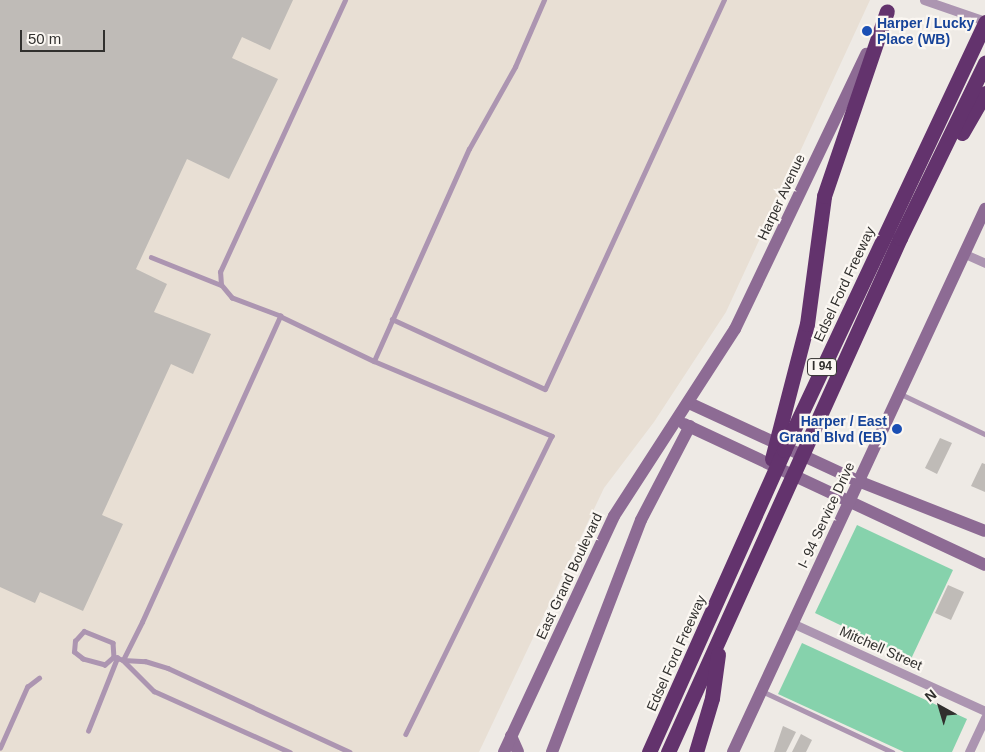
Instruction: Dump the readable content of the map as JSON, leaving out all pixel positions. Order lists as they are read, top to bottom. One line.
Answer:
{"streets":{"highway":["Edsel Ford Freeway","I 94"],"main road":["Harper Avenue","I- 94 Service Drive","East Grand Boulevard"],"street":["Mitchell Street"]},"crossings":[["Harper Avenue","East Grand Boulevard"],["I- 94 Service Drive","Mitchell Street"]],"places":["Harper / Lucky Place (WB)","Harper / East Grand Blvd (EB)"],"scale_bar":"50 m","north":"top left"}
